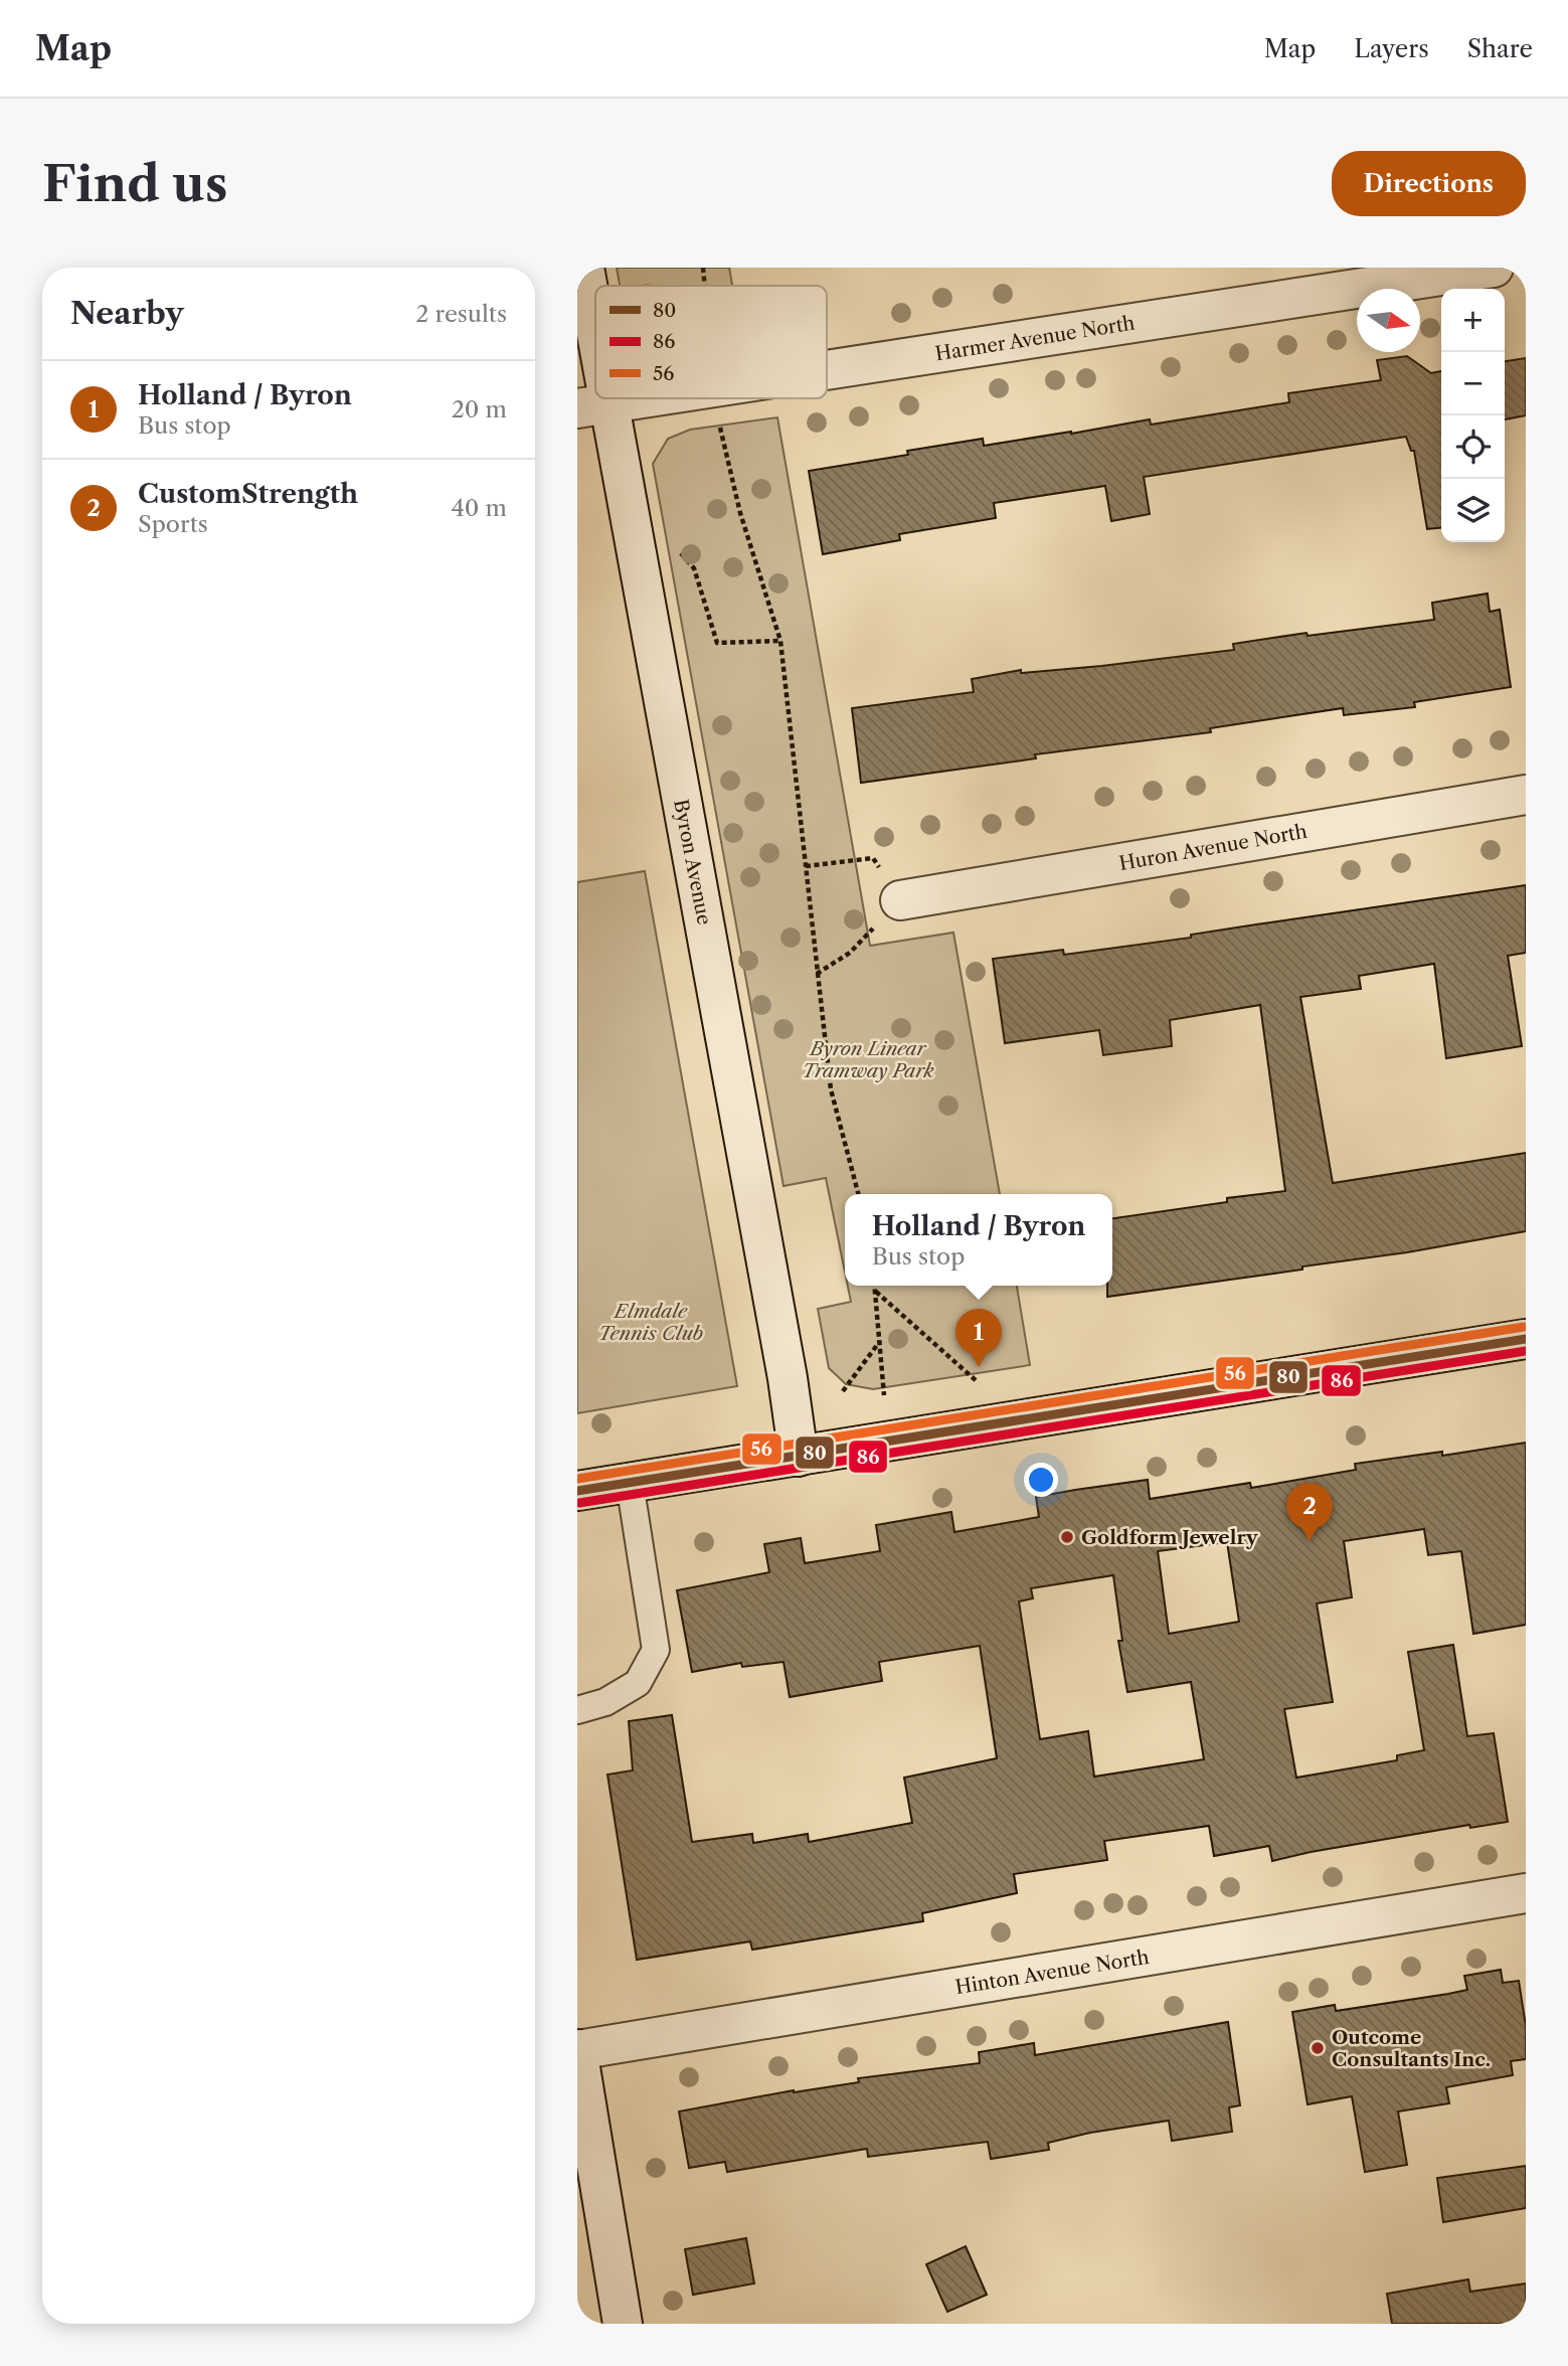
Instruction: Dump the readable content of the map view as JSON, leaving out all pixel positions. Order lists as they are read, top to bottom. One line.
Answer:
{"streets":{"street":["Harmer Avenue North","Huron Avenue North","Byron Avenue","Hinton Avenue North"]},"crossings":[["Harmer Avenue North","Byron Avenue"]],"parks":["Byron Linear Tramway Park","Elmdale Tennis Club"],"places":["Goldform Jewelry","Outcome Consultants Inc."],"lines":["transit line 56","transit line 80","transit line 86"],"legend":["80","86","56"],"north":"right","page":{"header":"Map","nav":["Map","Layers","Share"],"buttons":"Directions","title":"Find us","heading":["Nearby","2 results"],"map_buttons":["+","−"],"list":[{"mark":"1","name":"Holland / Byron","note":"Bus stop","value":"20 m"},{"mark":"2","name":"CustomStrength","note":"Sports","value":"40 m"}],"popup":["Holland / Byron","Bus stop"],"pins":["1","2"]}}
